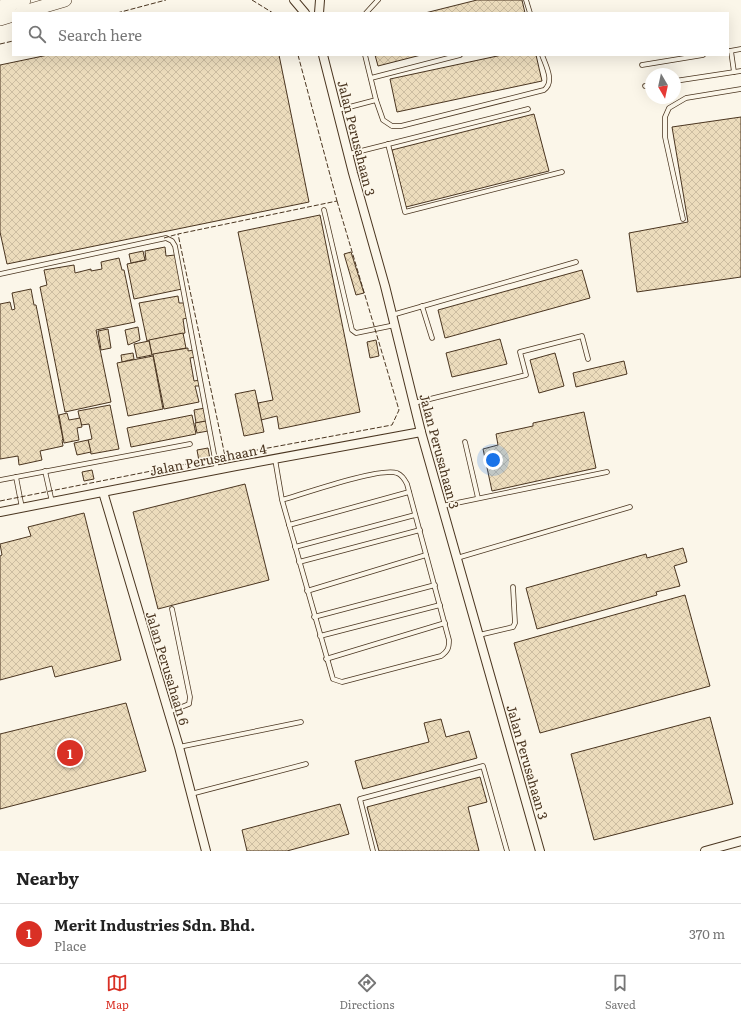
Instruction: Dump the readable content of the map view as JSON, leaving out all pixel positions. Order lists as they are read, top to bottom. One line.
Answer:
{"streets":{"street":["Jalan Perusahaan 3","Jalan Perusahaan 4","Jalan Perusahaan 6"]},"crossings":[["Jalan Perusahaan 3","Jalan Perusahaan 4"],["Jalan Perusahaan 4","Jalan Perusahaan 6"]],"north":"bottom","page":{"search":"Search here","pins":"1","heading":"Nearby","list":[{"mark":"1","name":"Merit Industries Sdn. Bhd.","note":"Place","value":"370 m"}],"nav":["Map","Directions","Saved"]}}
